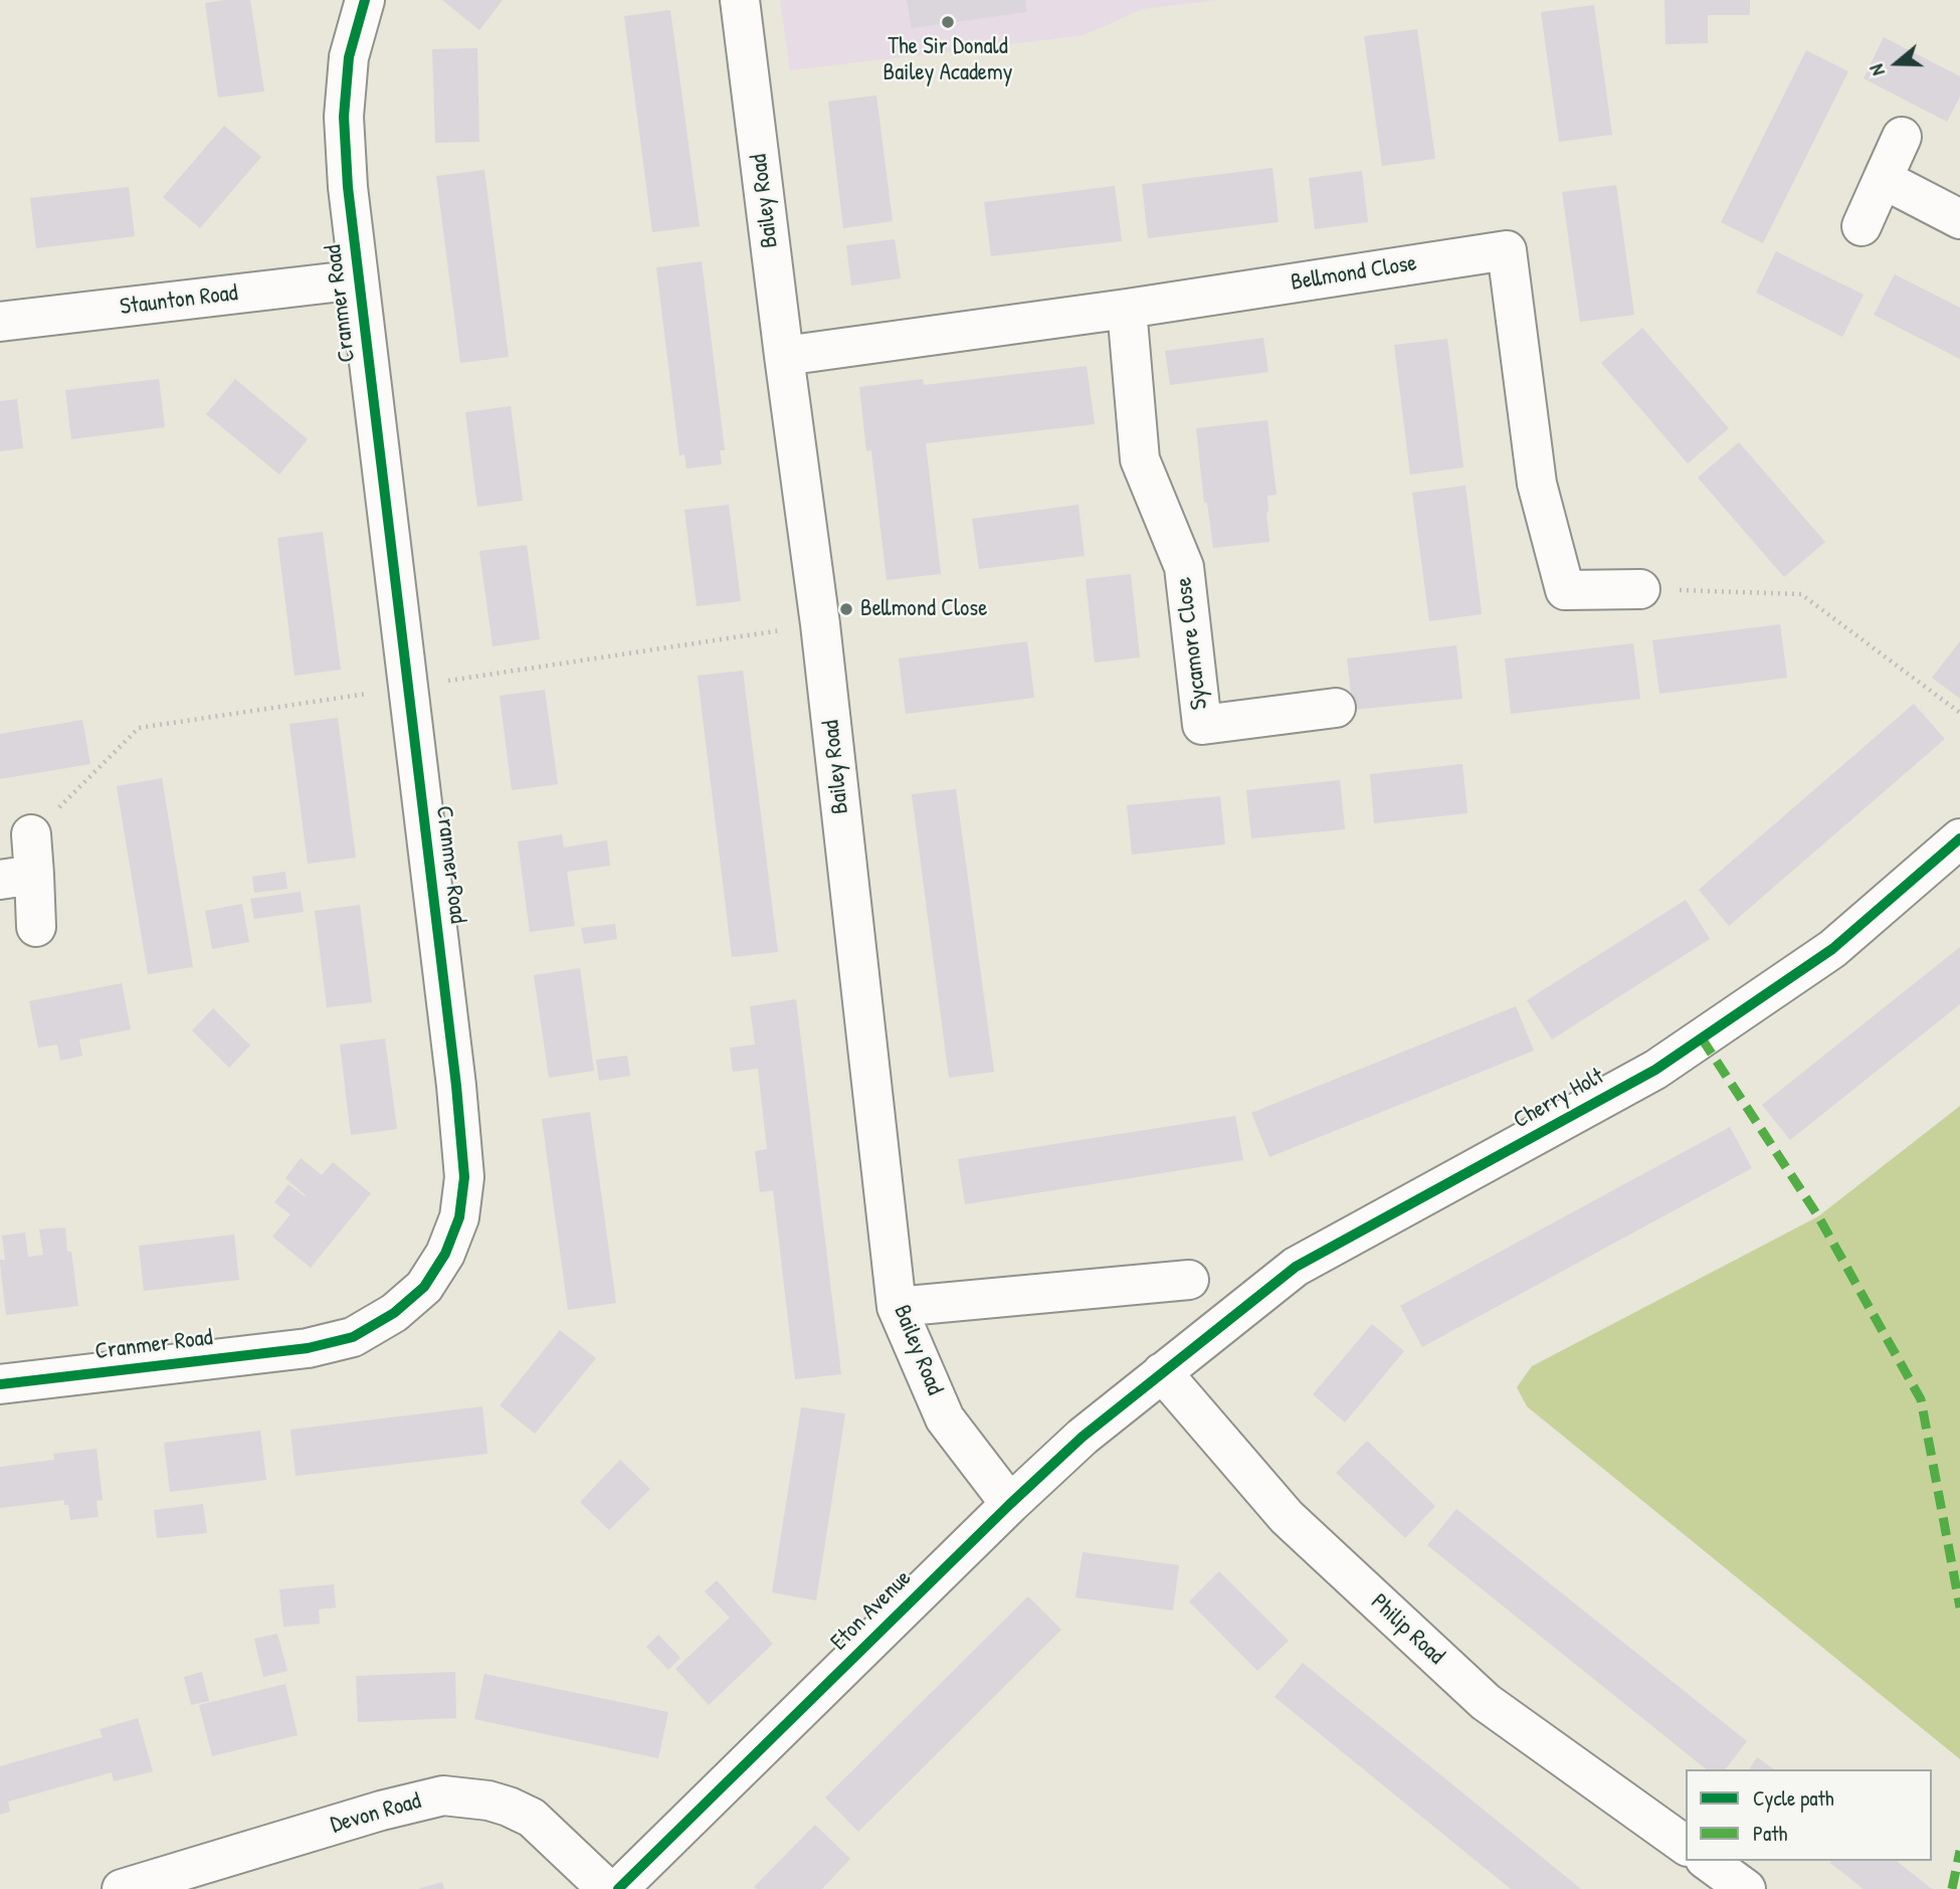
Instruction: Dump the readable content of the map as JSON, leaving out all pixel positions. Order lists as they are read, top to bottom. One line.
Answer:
{"streets":{"street":["Bailey Road","Bellmond Close","Staunton Road","Cranmer Road","Sycamore Close","Cherry Holt","Eton Avenue","Philip Road","Devon Road"]},"crossings":[["Bailey Road","Bellmond Close"],["Bailey Road","Eton Avenue"],["Bellmond Close","Sycamore Close"],["Staunton Road","Cranmer Road"],["Cherry Holt","Eton Avenue"],["Cherry Holt","Philip Road"],["Eton Avenue","Philip Road"]],"places":["The Sir Donald Bailey Academy","Bellmond Close"],"legend":["Cycle path","Path"],"north":"left"}
